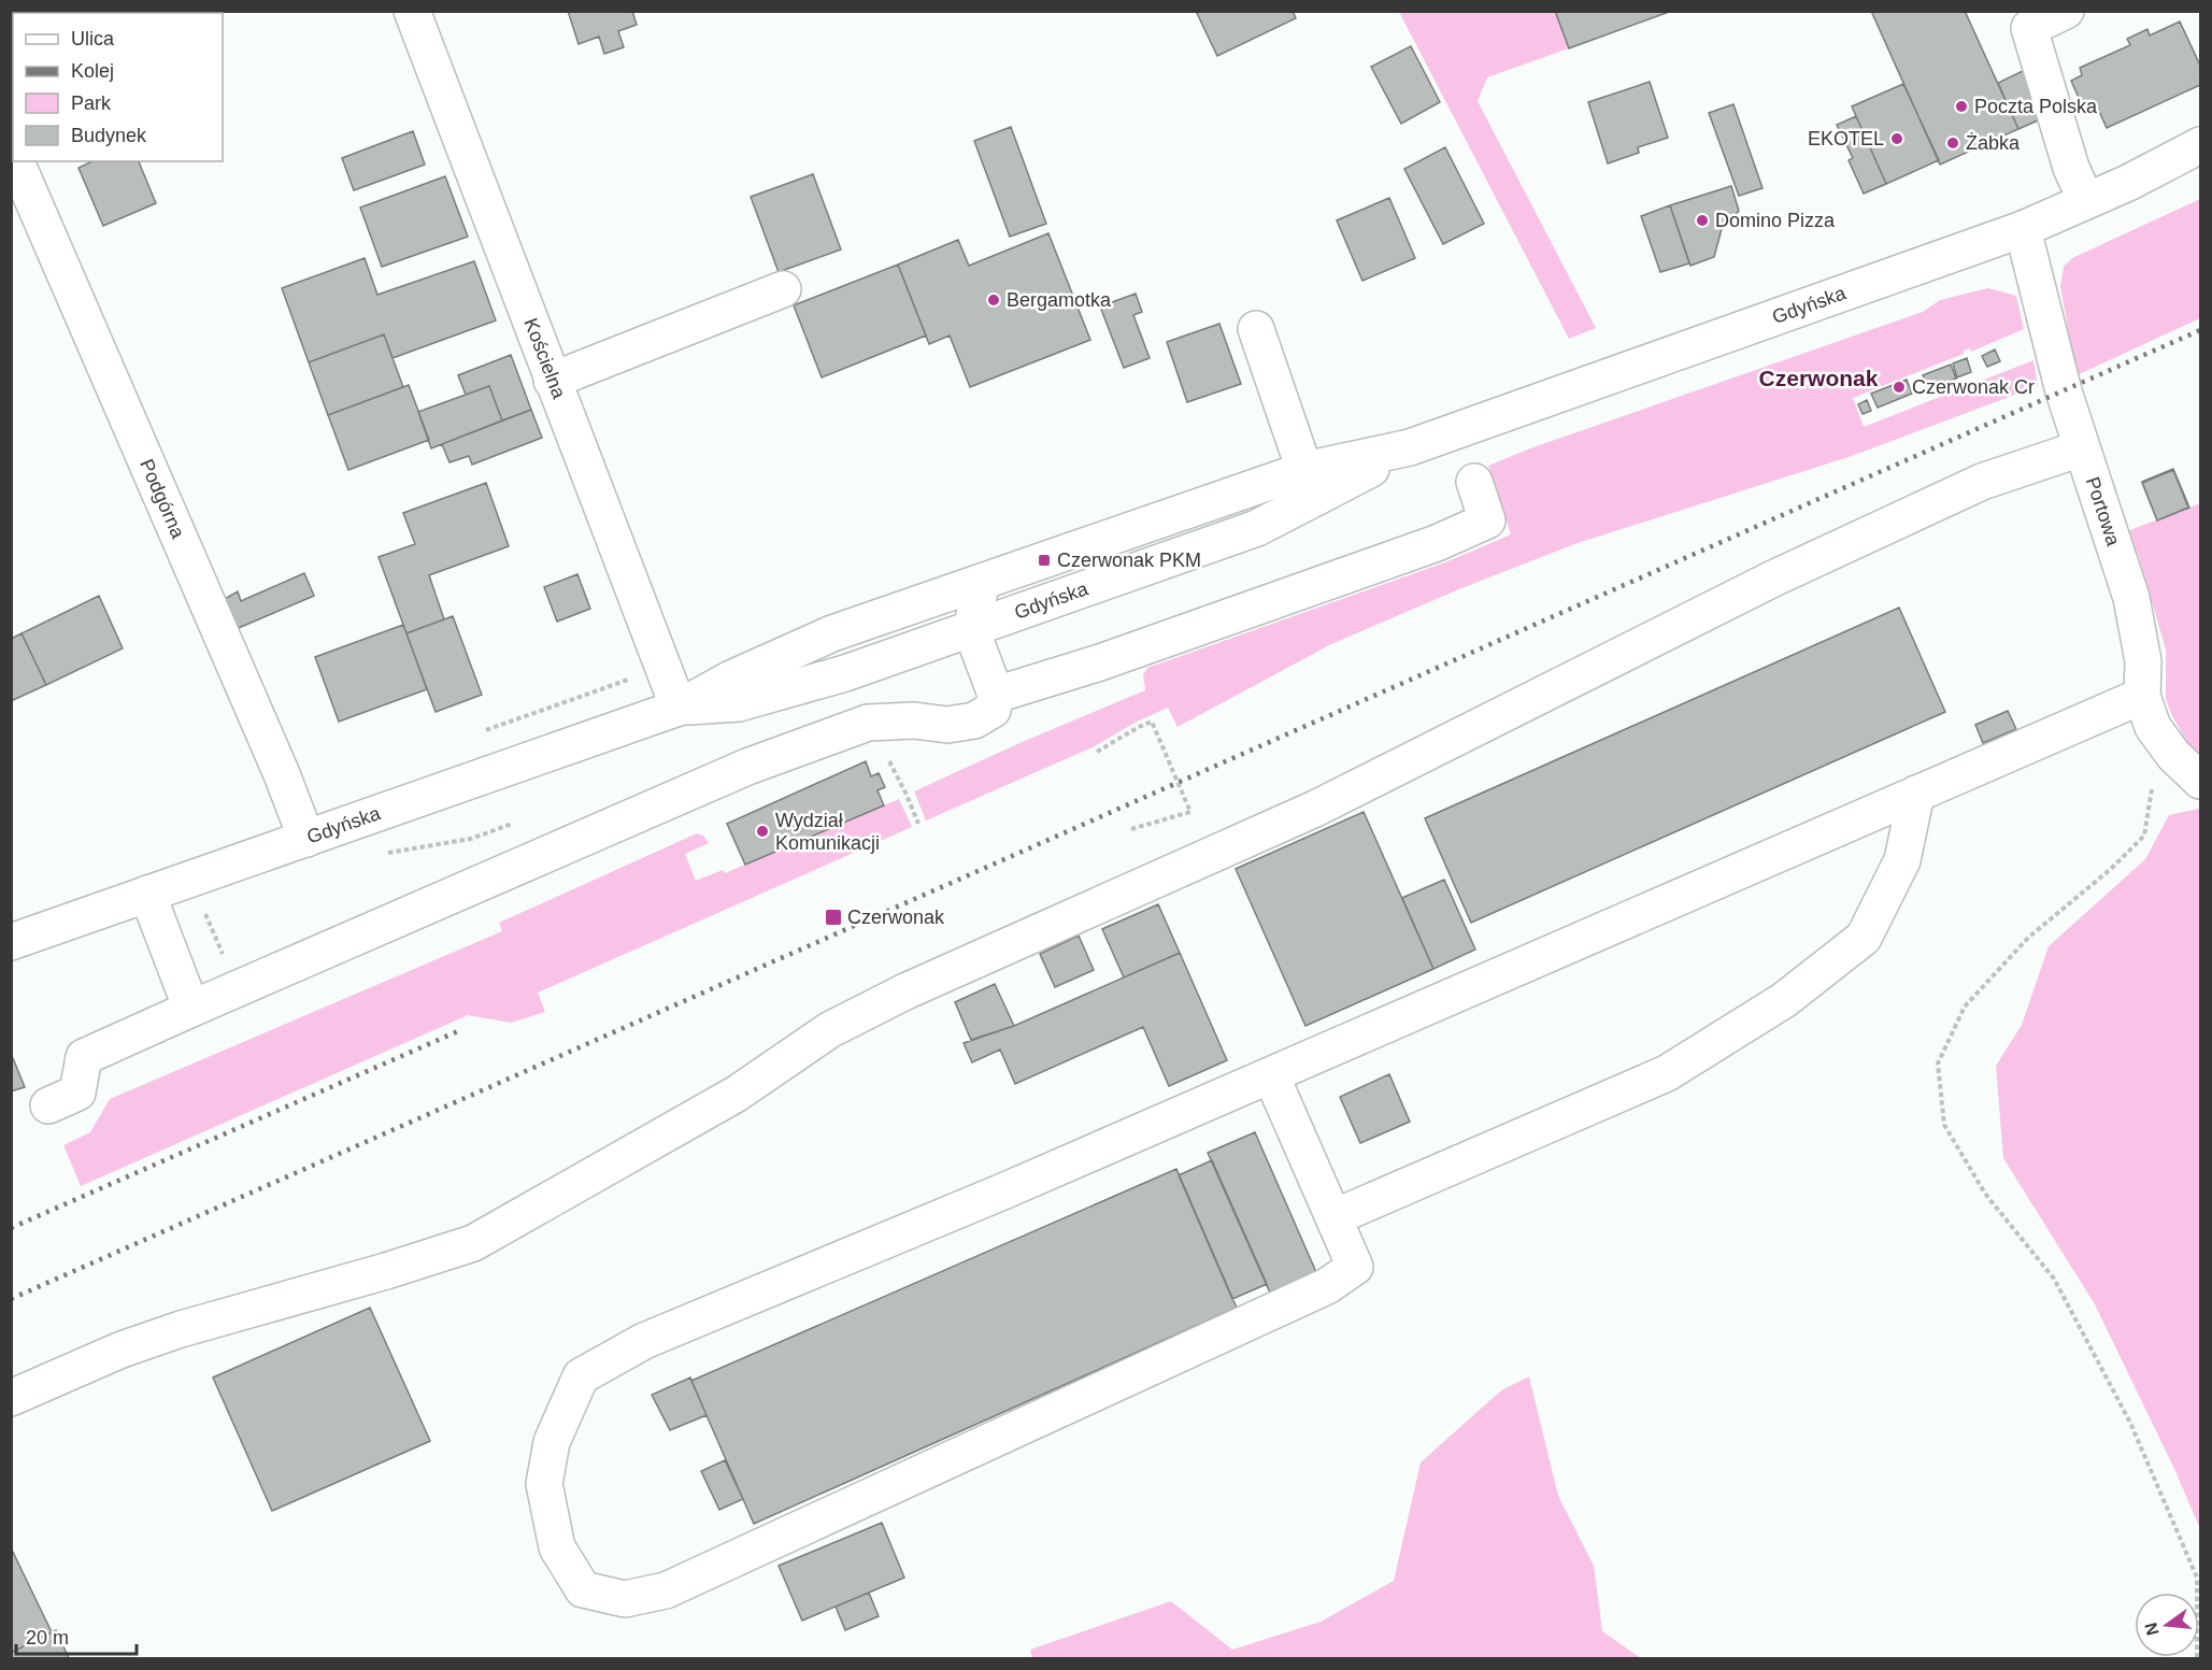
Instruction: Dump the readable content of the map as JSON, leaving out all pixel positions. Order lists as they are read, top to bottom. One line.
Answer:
{"streets":{"main road":["Gdyńska","Kościelna","Podgórna","Portowa"]},"crossings":[["Gdyńska","Kościelna"],["Gdyńska","Podgórna"],["Gdyńska","Portowa"]],"districts":["Czerwonak"],"places":{"other":["Poczta Polska","EKOTEL","Żabka","Domino Pizza","Bergamotka","Czerwonak Cr","Wydział Komunikacji"],"transit":["Czerwonak PKM","Czerwonak"]},"legend":["Ulica","Kolej","Park","Budynek"],"scale_bar":"20 m","north":"left"}
